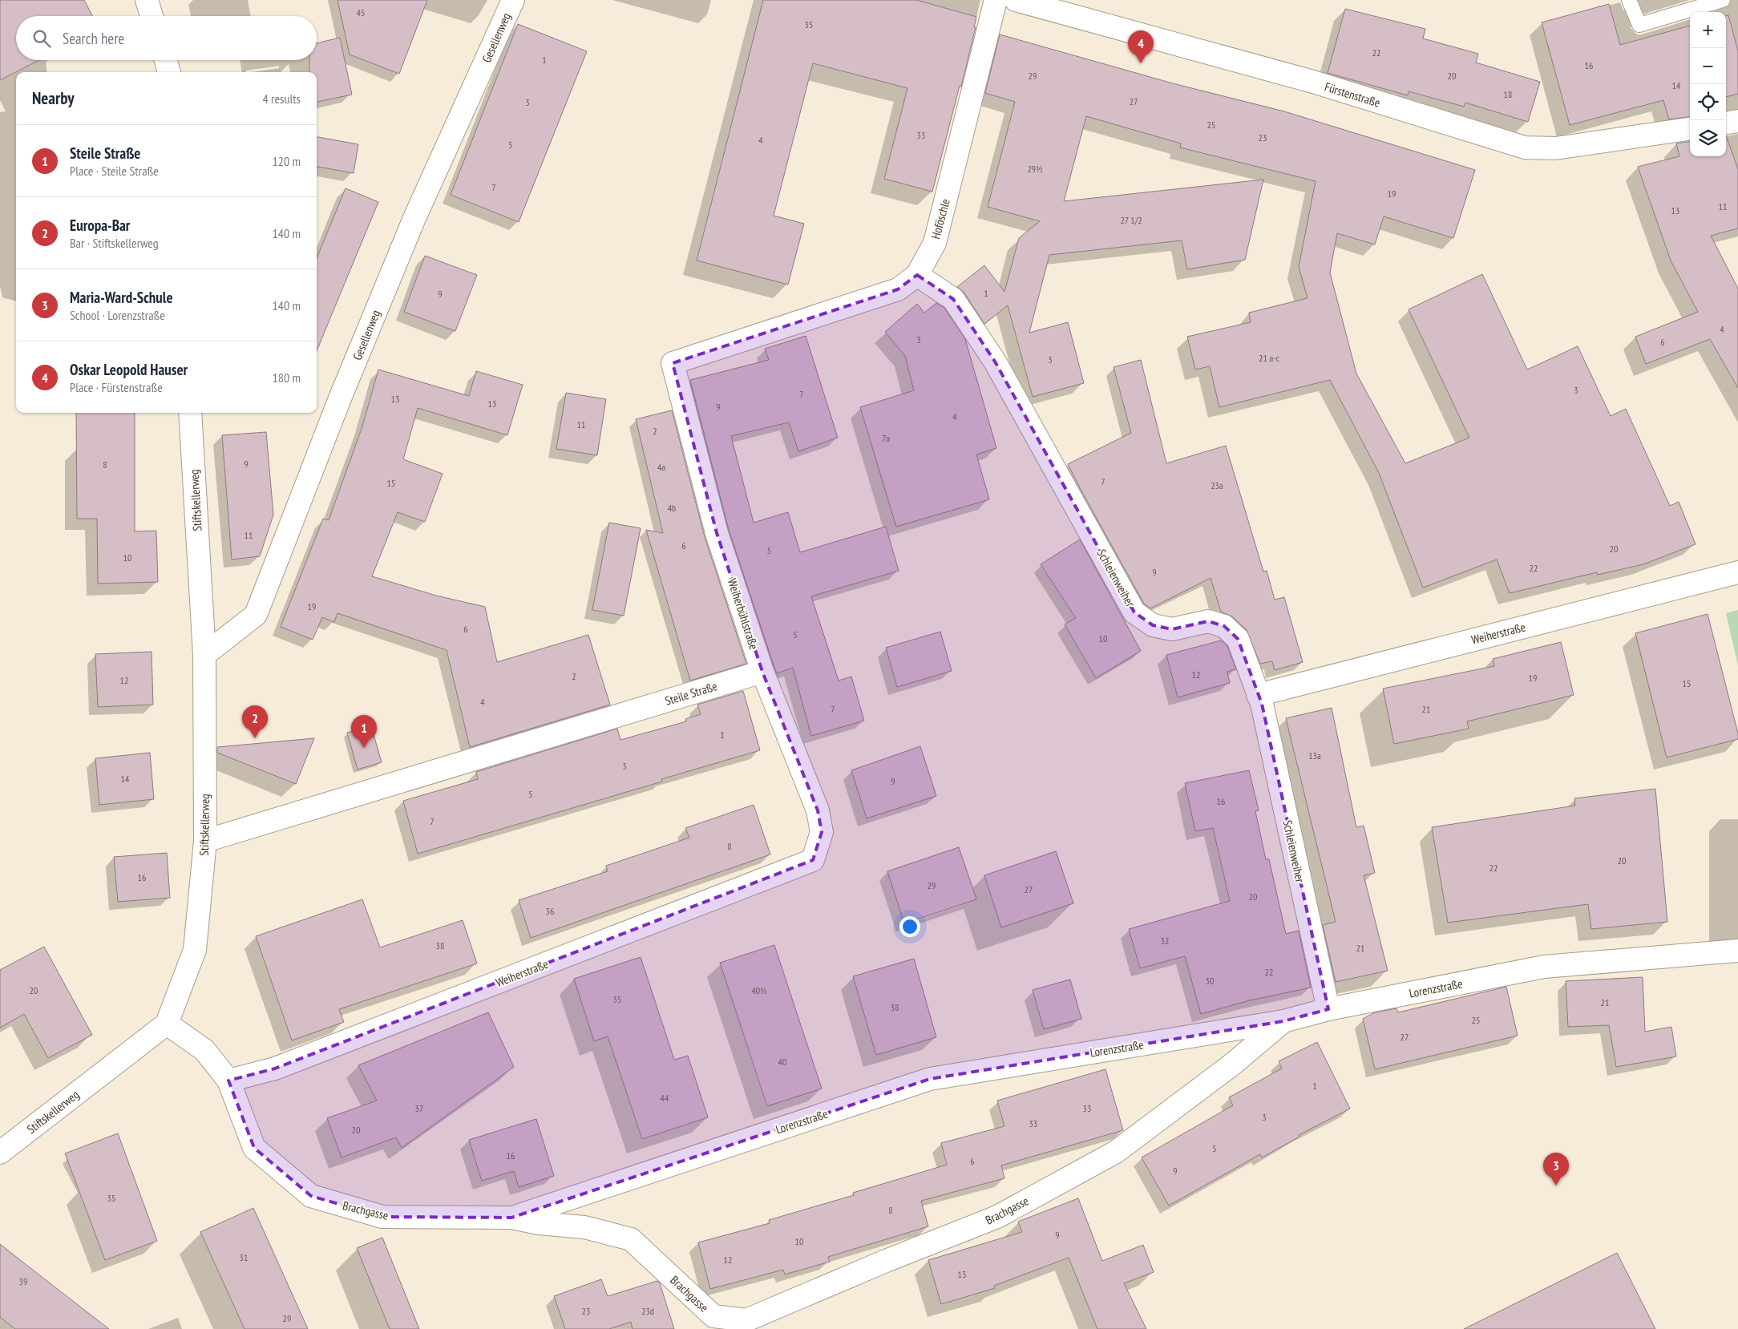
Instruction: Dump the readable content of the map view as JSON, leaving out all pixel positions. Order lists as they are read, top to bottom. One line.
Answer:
{"streets":{"street":["Gesellenweg","Fürstenstraße","Hoföschle","Stiftskellerweg","Schleienweiher","Weiherbühlstraße","Weiherstraße","Steile Straße","Lorenzstraße","Brachgasse"]},"crossings":[["Gesellenweg","Stiftskellerweg"],["Hoföschle","Schleienweiher"],["Hoföschle","Weiherbühlstraße"],["Stiftskellerweg","Steile Straße"],["Stiftskellerweg","Brachgasse"],["Schleienweiher","Weiherstraße"],["Schleienweiher","Lorenzstraße"],["Weiherbühlstraße","Weiherstraße"],["Weiherbühlstraße","Steile Straße"],["Weiherstraße","Brachgasse"],["Lorenzstraße","Brachgasse"]],"house_numbers":["45","35","22","1","16","29","20","14","18","27","3","25","33","23","4","5","29½","7","19","11","13","27 1/2","1","9","4","3","6","21 a-c","3","3","7","13","13","9","4","11","2","7a","9","8","4a","7","15","23a","4b","11","6","20","3","10","22","9","19","6","5","10","12","2","19","12","15","4","7","21","1","13a","3","14","9","5","16","7","8","20","22","16","29","27","20","36","32","38","21","22","30","20","40½","35","21","38","25","27","40","1","44","37","33","3","33","20","5","16","6","9","35","8","9","10","31","12","13","39","23","23d","29"],"page":{"map_buttons":["+","−"],"search":"Search here","pins":["4","2","1","3"],"heading":["Nearby","4 results"],"list":[{"mark":"1","name":"Steile Straße","note":"Place · Steile Straße","value":"120 m"},{"mark":"2","name":"Europa-Bar","note":"Bar · Stiftskellerweg","value":"140 m"},{"mark":"3","name":"Maria-Ward-Schule","note":"School · Lorenzstraße","value":"140 m"},{"mark":"4","name":"Oskar Leopold Hauser","note":"Place · Fürstenstraße","value":"180 m"}]}}
